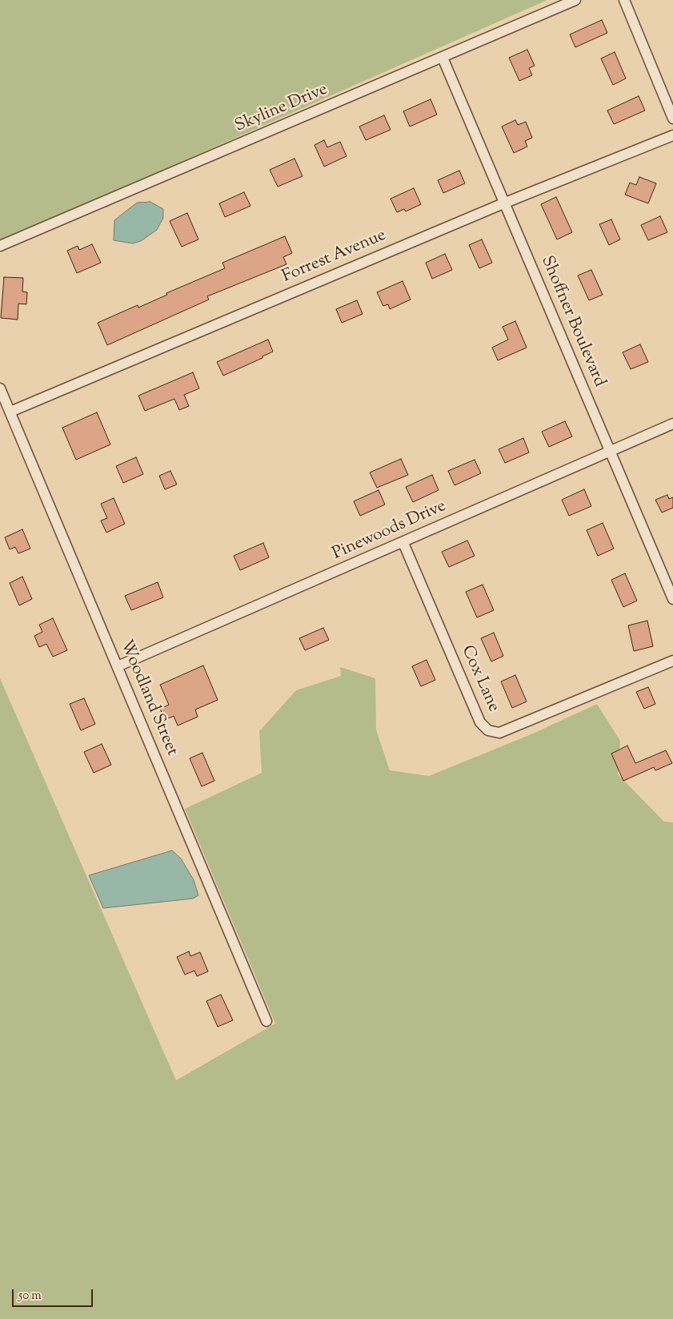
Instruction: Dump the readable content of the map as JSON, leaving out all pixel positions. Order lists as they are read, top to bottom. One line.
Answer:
{"streets":{"street":["Skyline Drive","Forrest Avenue","Shoffner Boulevard","Pinewoods Drive","Cox Lane","Woodland Street"]},"crossings":[["Skyline Drive","Shoffner Boulevard"],["Forrest Avenue","Shoffner Boulevard"],["Forrest Avenue","Woodland Street"],["Shoffner Boulevard","Pinewoods Drive"],["Pinewoods Drive","Cox Lane"],["Pinewoods Drive","Woodland Street"]],"scale_bar":"50 m"}
